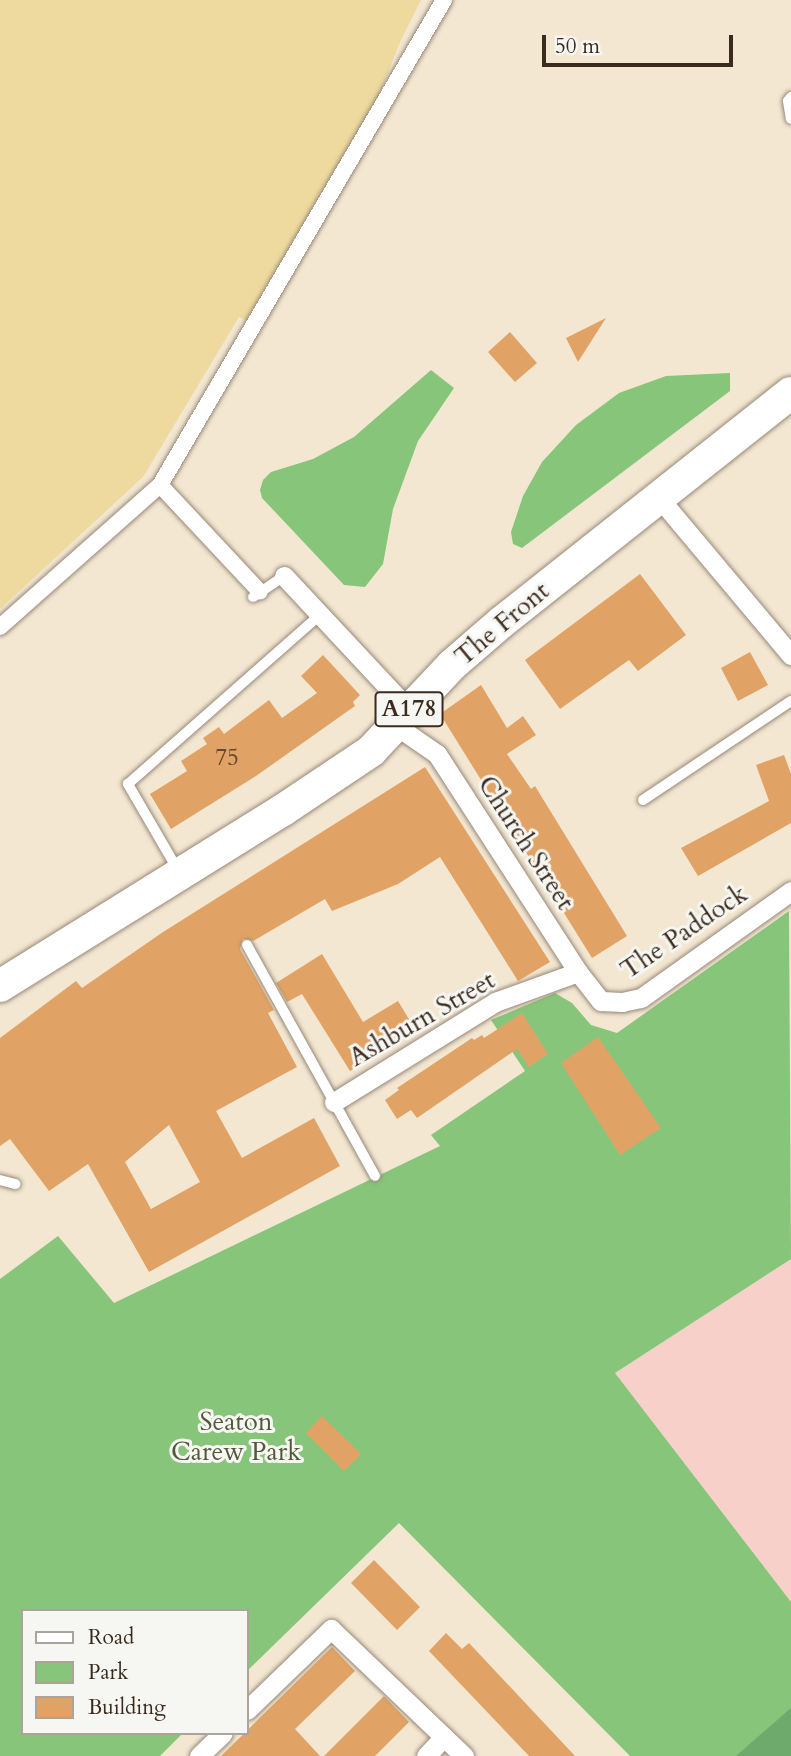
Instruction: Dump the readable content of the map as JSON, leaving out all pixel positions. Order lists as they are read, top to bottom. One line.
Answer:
{"streets":{"main road":["The Front","A178"],"street":["Church Street","The Paddock","Ashburn Street"]},"crossings":[["The Front","Church Street"],["Church Street","The Paddock"],["Church Street","Ashburn Street"]],"parks":["Seaton Carew Park"],"house_numbers":["75"],"legend":["Road","Park","Building"],"scale_bar":"50 m"}
